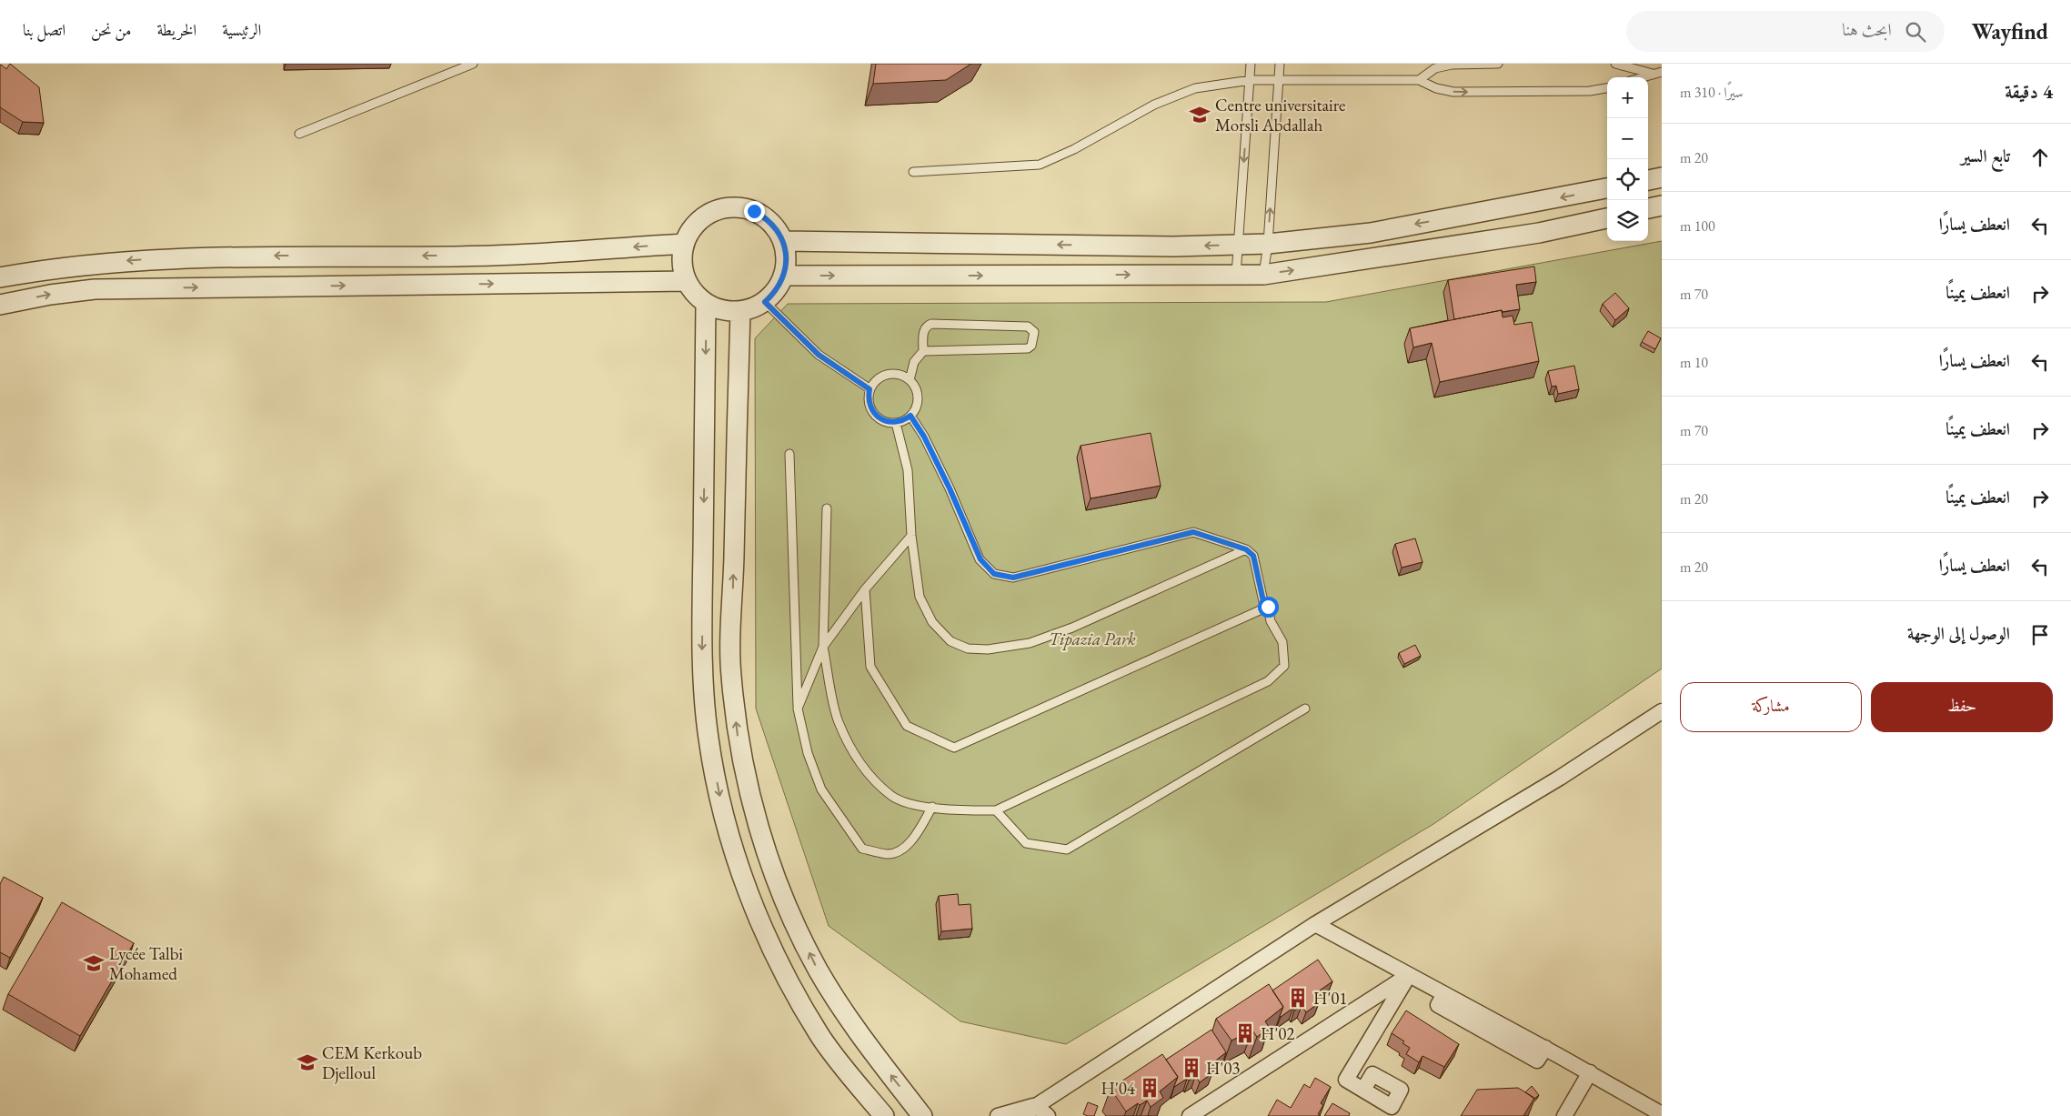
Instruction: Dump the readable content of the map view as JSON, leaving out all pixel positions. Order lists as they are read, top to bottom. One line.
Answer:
{"parks":["Tipazia Park"],"places":{"school or university":["Centre universitaire Morsli Abdallah","Lycée Talbi Mohamed","CEM Kerkoub Djelloul"],"building":["H'01","H'02","H'03","H'04"]},"page":{"header":"Wayfind","search":"ابحث هنا","nav":["الرئيسية","الخريطة","من نحن","اتصل بنا"],"heading":["4 دقيقة","سيرًا · 310 m"],"map_buttons":["+","−"],"list":[["تابع السير","20 m"],["انعطف يسارًا","100 m"],["انعطف يمينًا","70 m"],["انعطف يسارًا","10 m"],["انعطف يمينًا","70 m"],["انعطف يمينًا","20 m"],["انعطف يسارًا","20 m"],"الوصول إلى الوجهة"],"buttons":["حفظ","مشاركة"]}}
